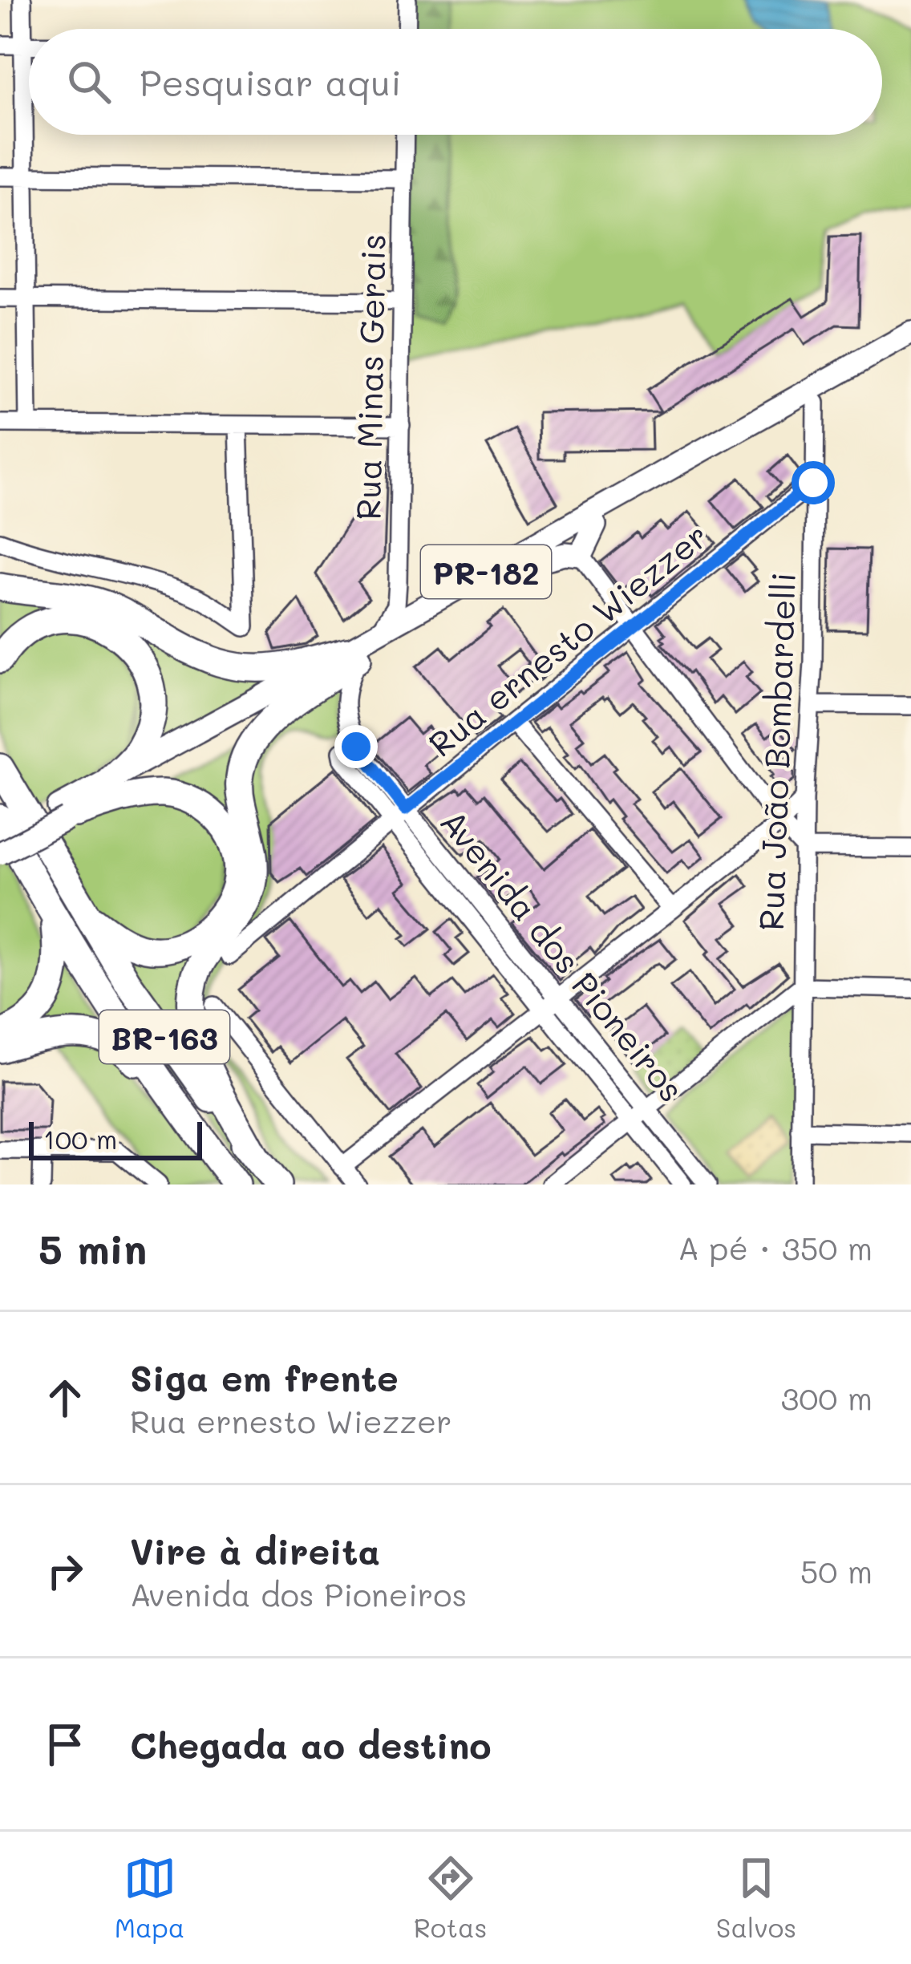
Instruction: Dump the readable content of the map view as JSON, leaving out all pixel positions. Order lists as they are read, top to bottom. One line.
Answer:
{"streets":{"highway":["PR-182","BR-163"],"street":["Rua Minas Gerais","Rua ernesto Wiezzer","Rua João Bombardelli","Avenida dos Pioneiros"]},"crossings":[["Rua Minas Gerais","PR-182"],["PR-182","Rua João Bombardelli"],["PR-182","BR-163"],["Rua ernesto Wiezzer","Rua João Bombardelli"]],"scale_bar":"100 m","page":{"search":"Pesquisar aqui","scale":"100 m","heading":["5 min","A pé · 350 m"],"list":[["Siga em frente","Rua ernesto Wiezzer","300 m"],["Vire à direita","Avenida dos Pioneiros","50 m"],"Chegada ao destino"],"nav":["Mapa","Rotas","Salvos"]}}
